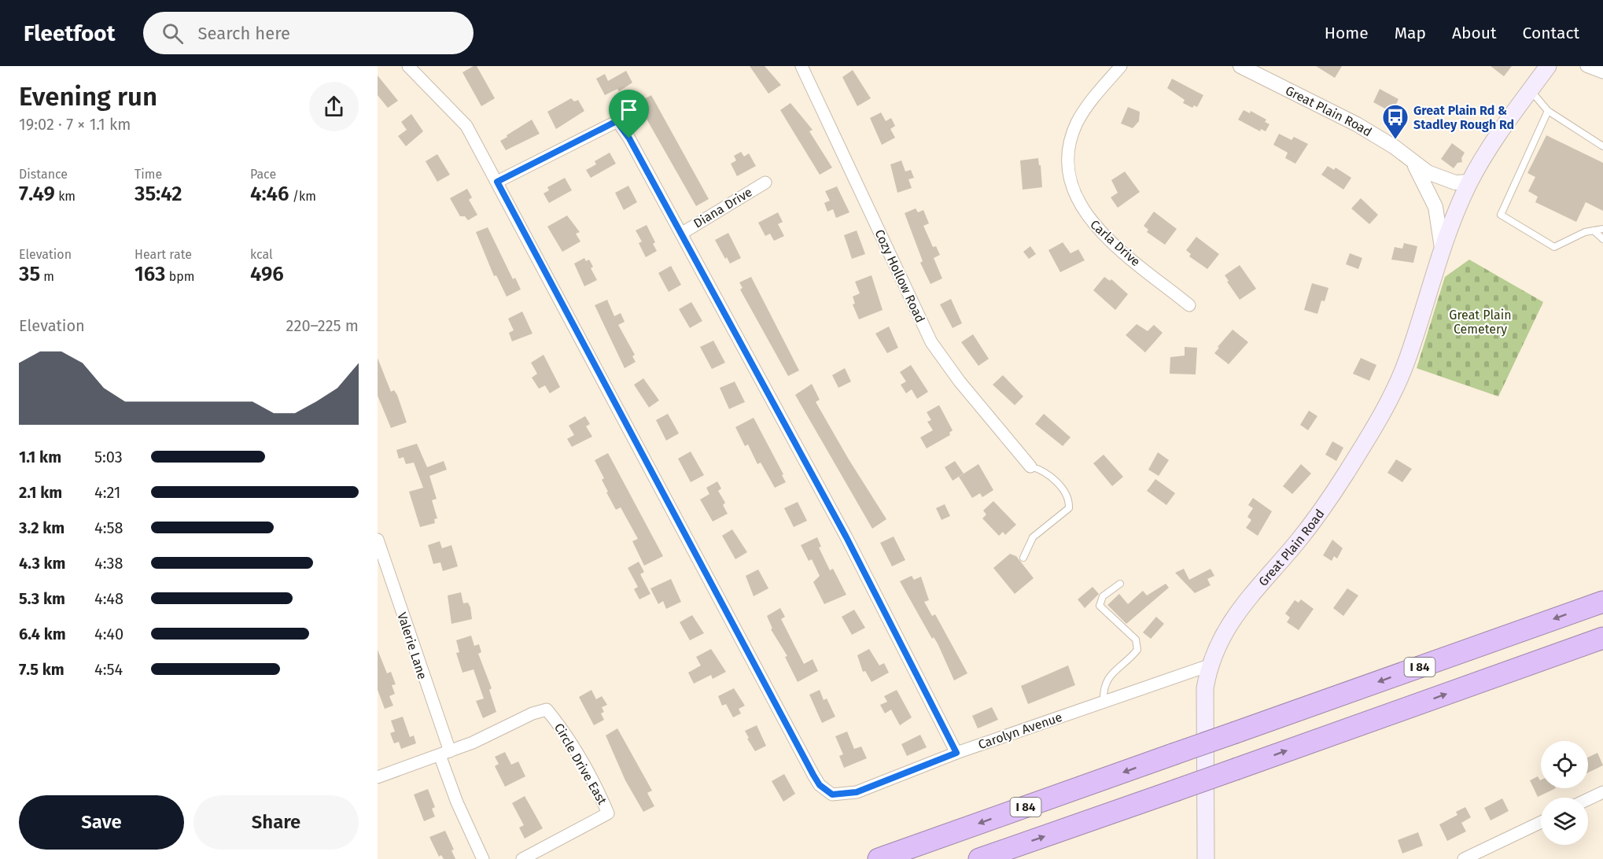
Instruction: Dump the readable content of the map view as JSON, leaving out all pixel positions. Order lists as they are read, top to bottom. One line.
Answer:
{"streets":{"highway":["I 84"],"main road":["Great Plain Road"],"street":["Diana Drive","Carla Drive","Cozy Hollow Road","Valerie Lane","Carolyn Avenue","Circle Drive East"]},"crossings":[["Great Plain Road","Carolyn Avenue"],["Valerie Lane","Circle Drive East"]],"parks":["Great Plain Cemetery"],"places":{"bus stop":["Great Plain Rd & Stadley Rough Rd"]},"page":{"header":"Fleetfoot","search":"Search here","nav":["Home","Map","About","Contact"],"heading":["Evening run","19:02 · 7 × 1.1 km"],"stats":[["Distance","7.49 km"],["Time","35:42"],["Pace","4:46 /km"],["Elevation","35 m"],["Heart rate","163 bpm"],["kcal","496"]],"chart":["Elevation","220–225 m"],"list":[{"name":"1.1 km","note":"5:03"},{"name":"2.1 km","note":"4:21"},{"name":"3.2 km","note":"4:58"},{"name":"4.3 km","note":"4:38"},{"name":"5.3 km","note":"4:48"},{"name":"6.4 km","note":"4:40"},{"name":"7.5 km","note":"4:54"}],"buttons":["Save","Share"]}}
